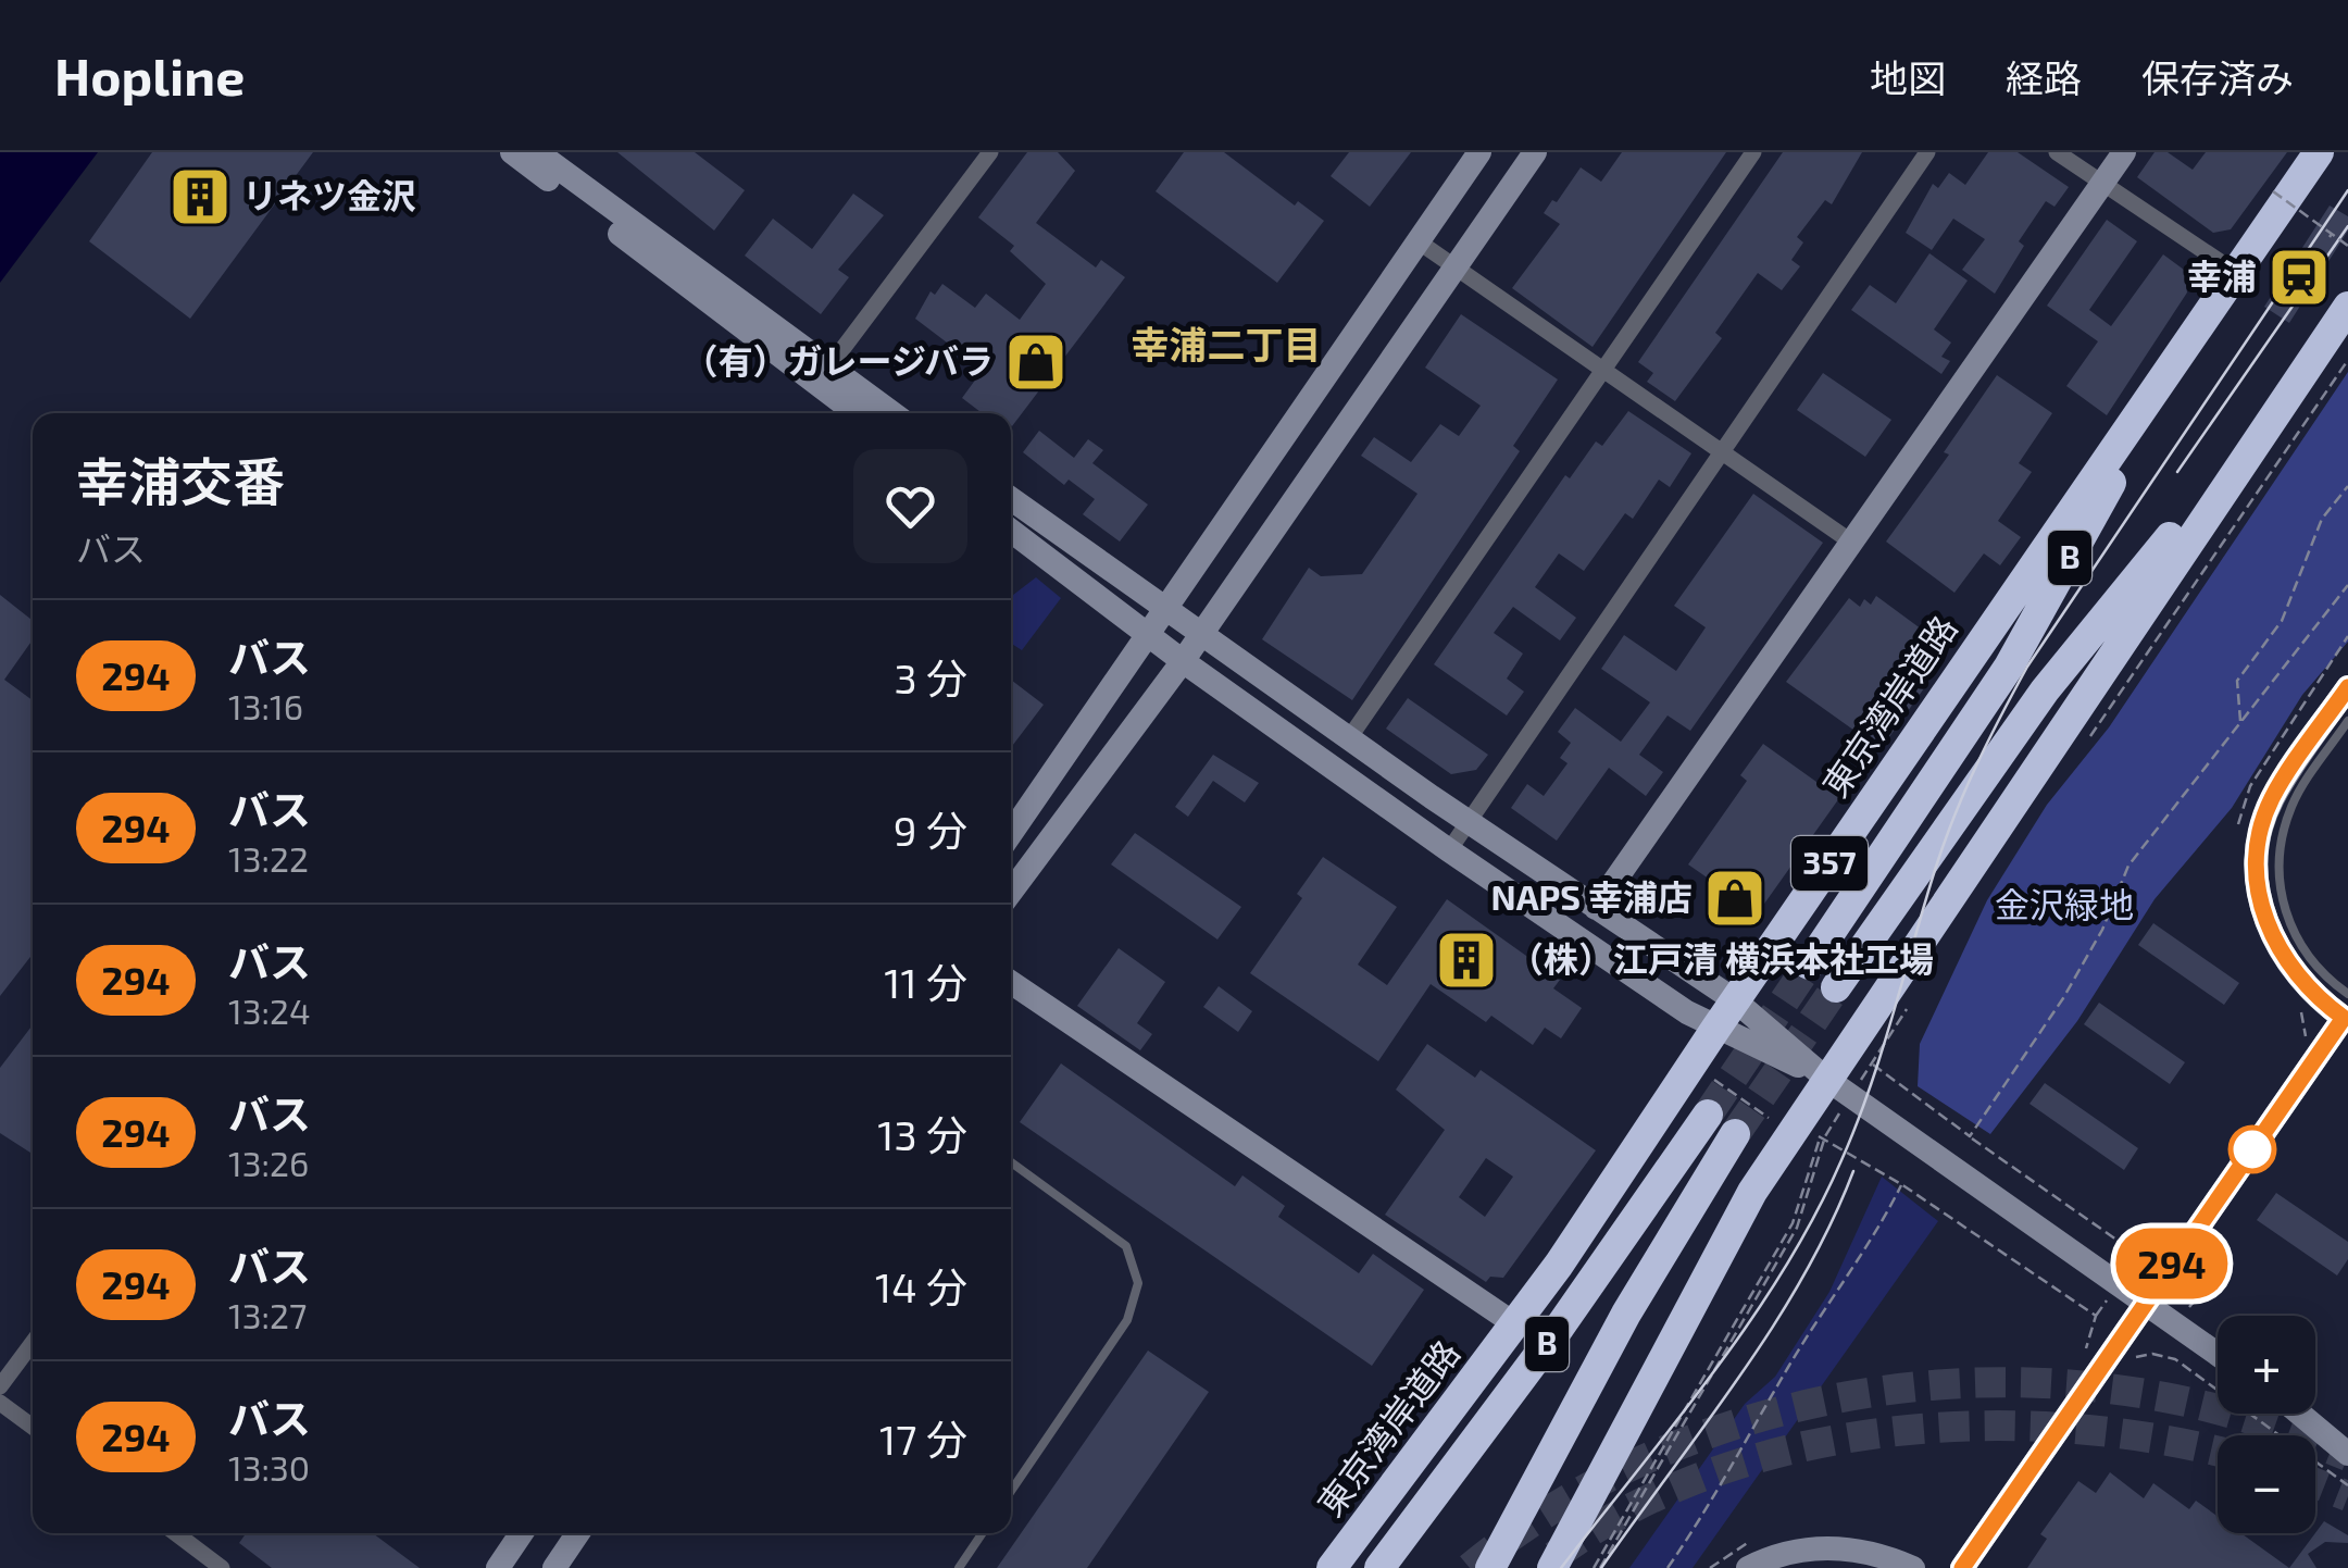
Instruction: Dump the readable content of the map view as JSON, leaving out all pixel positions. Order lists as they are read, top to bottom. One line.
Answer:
{"streets":{"highway":["B","東京湾岸道路","357"]},"districts":["幸浦二丁目"],"parks":["金沢緑地"],"places":{"building":["リネツ金沢","（株）江戸清 横浜本社工場"],"station":["幸浦"],"shop":["（有）ガレージバラ","NAPS 幸浦店"]},"lines":["bus line 294"],"page":{"header":"Hopline","nav":["地図","経路","保存済み"],"on_map":"294","heading":["幸浦交番","バス"],"list":[{"mark":"294","name":"バス","note":"13:16","value":"3 分"},{"mark":"294","name":"バス","note":"13:22","value":"9 分"},{"mark":"294","name":"バス","note":"13:24","value":"11 分"},{"mark":"294","name":"バス","note":"13:26","value":"13 分"},{"mark":"294","name":"バス","note":"13:27","value":"14 分"},{"mark":"294","name":"バス","note":"13:30","value":"17 分"}],"map_buttons":["+","−"]}}
